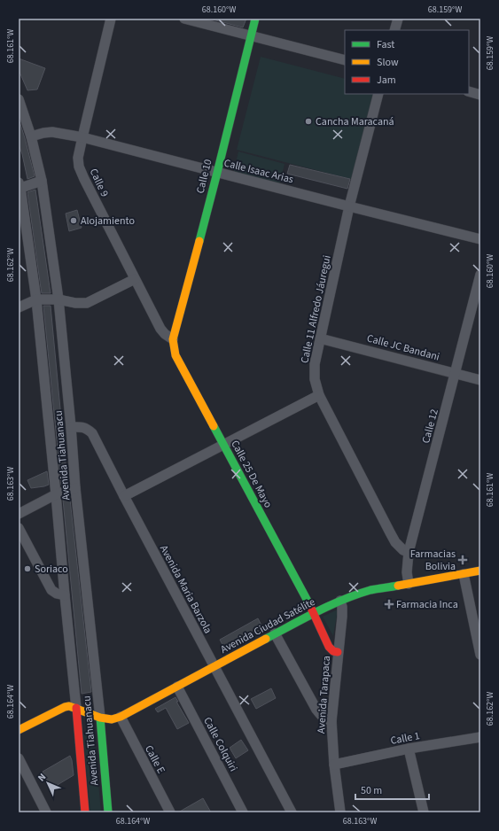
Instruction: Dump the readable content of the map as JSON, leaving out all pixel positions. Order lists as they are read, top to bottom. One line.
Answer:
{"streets":{"main road":["Calle 10","Avenida Tiahuanacu","Calle 25 De Mayo","Avenida Ciudad Satélite"],"street":["Calle Isaac Arias","Calle 9","Calle 11 Alfredo Jáuregui","Calle JC Bandani","Calle 12","Avenida Maria Barzola","Avenida Tarapaca","Calle 1","Calle Colquiri","Calle E"]},"crossings":[["Calle Isaac Arias","Calle 10"],["Calle Isaac Arias","Calle 9"],["Calle Isaac Arias","Calle 11 Alfredo Jáuregui"],["Calle Isaac Arias","Avenida Tiahuanacu"],["Calle 10","Calle 9"],["Calle 10","Calle 25 De Mayo"],["Calle 9","Calle 25 De Mayo"],["Calle 11 Alfredo Jáuregui","Calle JC Bandani"],["Calle 11 Alfredo Jáuregui","Calle 12"],["Calle JC Bandani","Calle 12"],["Calle 12","Avenida Ciudad Satélite"],["Avenida Tiahuanacu","Avenida Maria Barzola"],["Avenida Tiahuanacu","Avenida Ciudad Satélite"],["Calle 25 De Mayo","Avenida Ciudad Satélite"],["Calle 25 De Mayo","Avenida Tarapaca"],["Avenida Maria Barzola","Avenida Ciudad Satélite"],["Avenida Ciudad Satélite","Avenida Tarapaca"],["Avenida Ciudad Satélite","Calle Colquiri"],["Avenida Ciudad Satélite","Calle E"],["Avenida Tarapaca","Calle 1"]],"places":{"other":["Cancha Maracaná","Alojamiento","Soriaco"],"health":["Farmacias Bolivia","Farmacia Inca"]},"legend":["Fast","Slow","Jam"],"scale_bar":"50 m","north":"top left","coordinates":["68.160°W","68.159°W","68.161°W","68.162°W","68.163°W","68.164°W"]}
